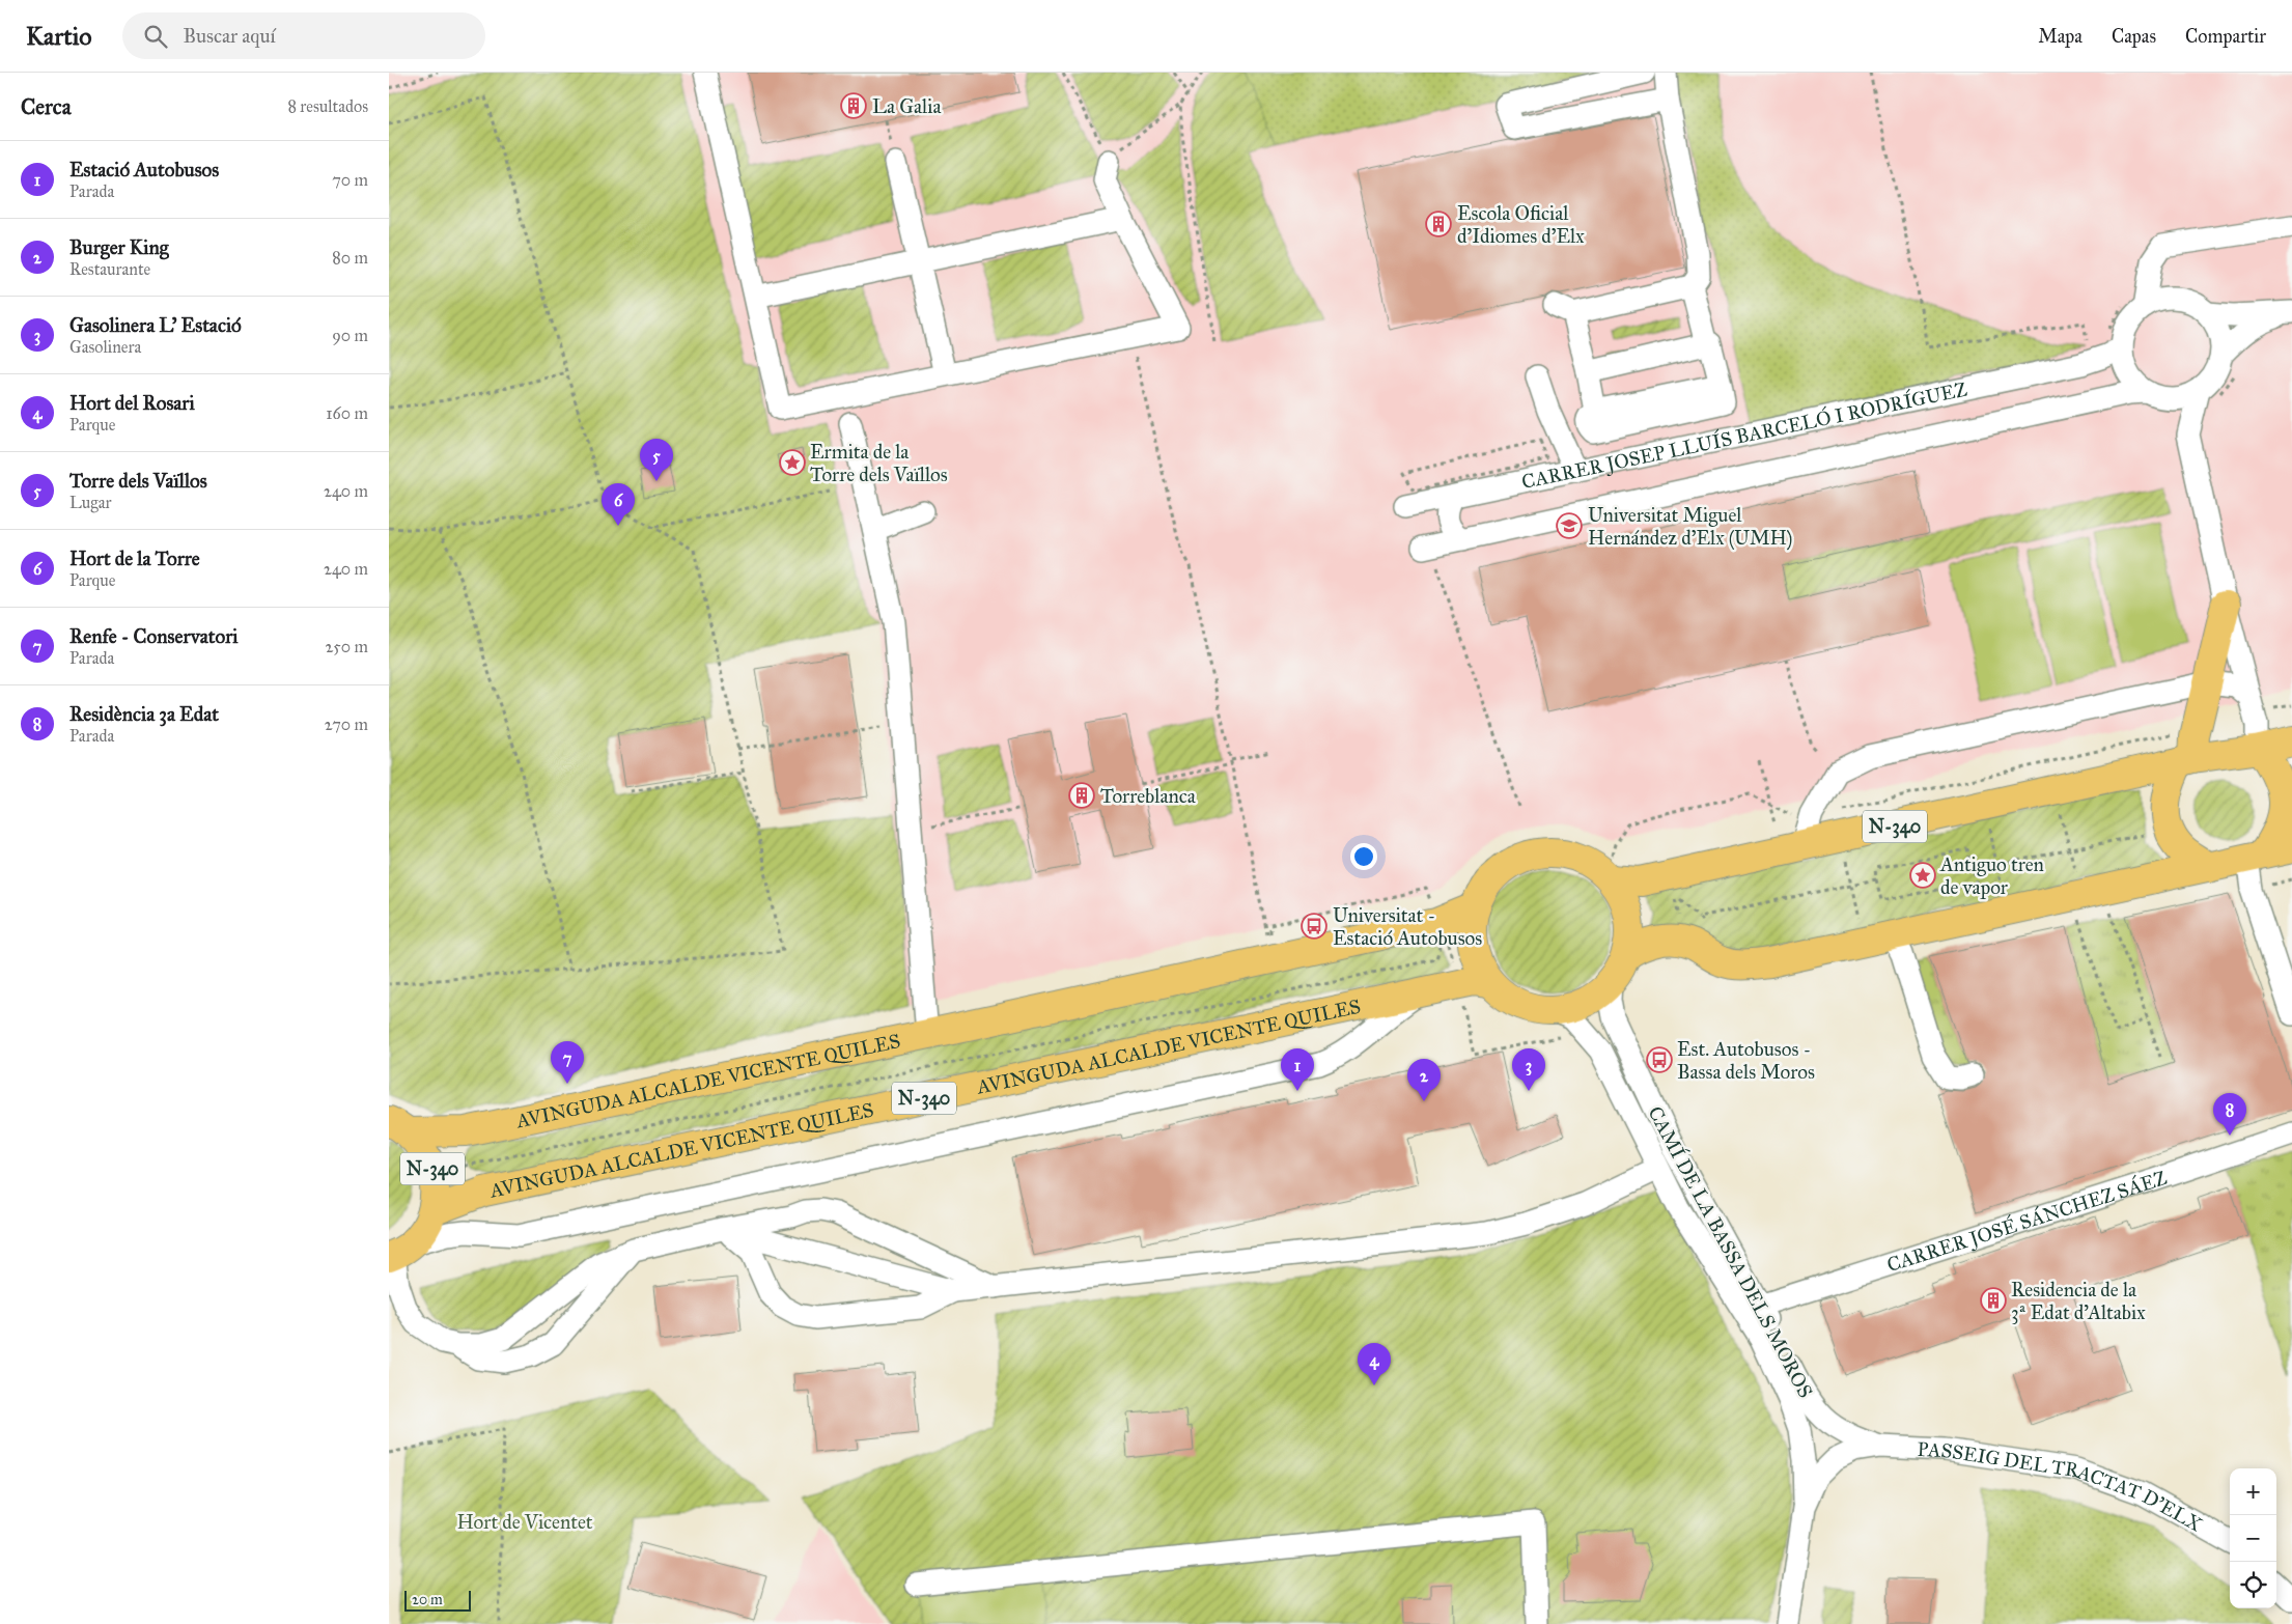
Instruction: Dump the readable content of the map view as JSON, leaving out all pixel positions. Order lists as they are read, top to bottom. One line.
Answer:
{"streets":{"highway":["N-340","AVINGUDA ALCALDE VICENTE QUILES"],"street":["CARRER JOSEP LLUÍS BARCELÓ I RODRÍGUEZ","CARRER JOSÉ SÁNCHEZ SÁEZ","CAMÍ DE LA BASSA DELS MOROS","PASSEIG DEL TRACTAT D'ELX"]},"crossings":[["N-340","AVINGUDA ALCALDE VICENTE QUILES"],["N-340","CAMÍ DE LA BASSA DELS MOROS"],["AVINGUDA ALCALDE VICENTE QUILES","CAMÍ DE LA BASSA DELS MOROS"],["CARRER JOSÉ SÁNCHEZ SÁEZ","CAMÍ DE LA BASSA DELS MOROS"],["CAMÍ DE LA BASSA DELS MOROS","PASSEIG DEL TRACTAT D'ELX"]],"parks":["Hort de Vicentet"],"places":{"building":["La Galia","Escola Oficial d'Idiomes d'Elx","Torreblanca","Residencia de la 3ª Edat d'Altabix"],"place":["Ermita de la Torre dels Vaïllos","Antiguo tren de vapor"],"school or university":["Universitat Miguel Hernández d'Elx (UMH)"],"bus stop":["Universitat - Estació Autobusos","Est. Autobusos - Bassa dels Moros"]},"scale_bar":"20 m","page":{"header":"Kartio","search":"Buscar aquí","nav":["Mapa","Capas","Compartir"],"heading":["Cerca","8 resultados"],"list":[{"mark":"1","name":"Estació Autobusos","note":"Parada","value":"70 m"},{"mark":"2","name":"Burger King","note":"Restaurante","value":"80 m"},{"mark":"3","name":"Gasolinera L' Estació","note":"Gasolinera","value":"90 m"},{"mark":"4","name":"Hort del Rosari","note":"Parque","value":"160 m"},{"mark":"5","name":"Torre dels Vaïllos","note":"Lugar","value":"240 m"},{"mark":"6","name":"Hort de la Torre","note":"Parque","value":"240 m"},{"mark":"7","name":"Renfe - Conservatori","note":"Parada","value":"250 m"},{"mark":"8","name":"Residència 3a Edat","note":"Parada","value":"270 m"}],"pins":["5","6","7","1","3","2","8","4"],"map_buttons":["+","−"],"scale":"20 m"}}
